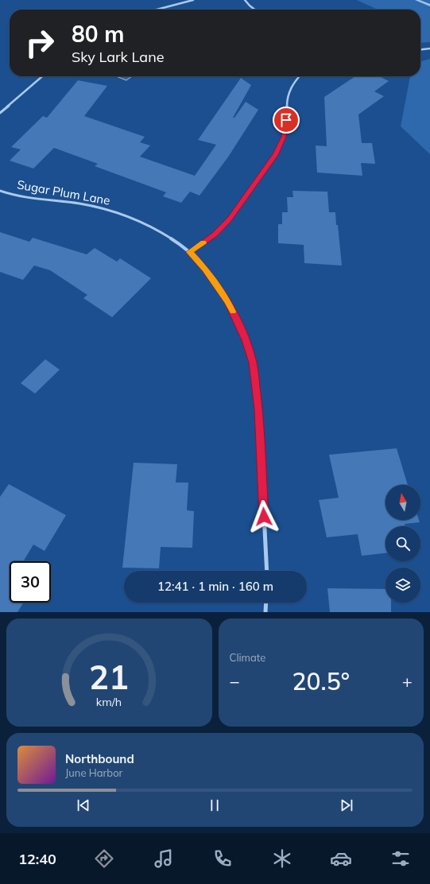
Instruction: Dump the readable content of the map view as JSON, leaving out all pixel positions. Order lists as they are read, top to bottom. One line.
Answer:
{"streets":{"street":["Sugar Plum Lane"]},"north":"top","page":{"turn":["80 m","Sky Lark Lane"],"limit":"30","trip":"12:41 · 1 min · 160 m","tile":"Climate","heat":["−","20.5°","+"],"song":["Northbound","June Harbor"],"tabs":"12:40","gauge":["21","km/h"]}}
